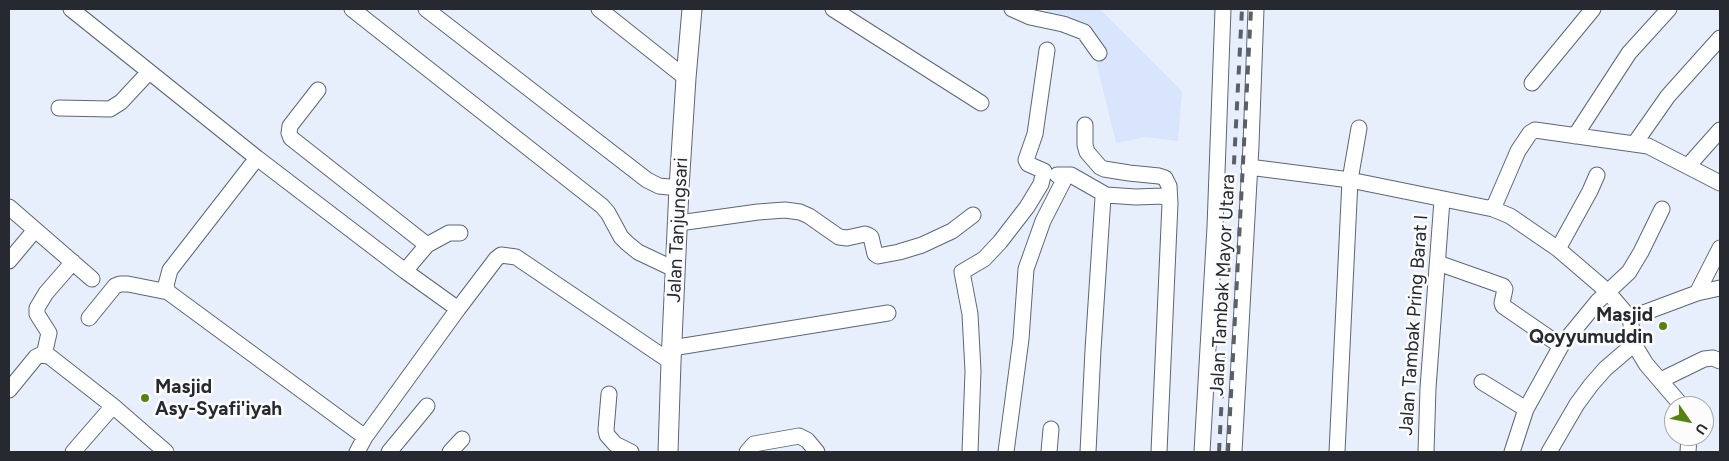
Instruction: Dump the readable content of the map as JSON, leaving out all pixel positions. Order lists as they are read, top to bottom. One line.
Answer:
{"streets":{"main road":["Jalan Tanjungsari"],"street":["Jalan Tambak Mayor Utara","Jalan Tambak Pring Barat I"]},"places":["Masjid Qoyyumuddin","Masjid Asy-Syafi'iyah"],"north":"bottom right"}
